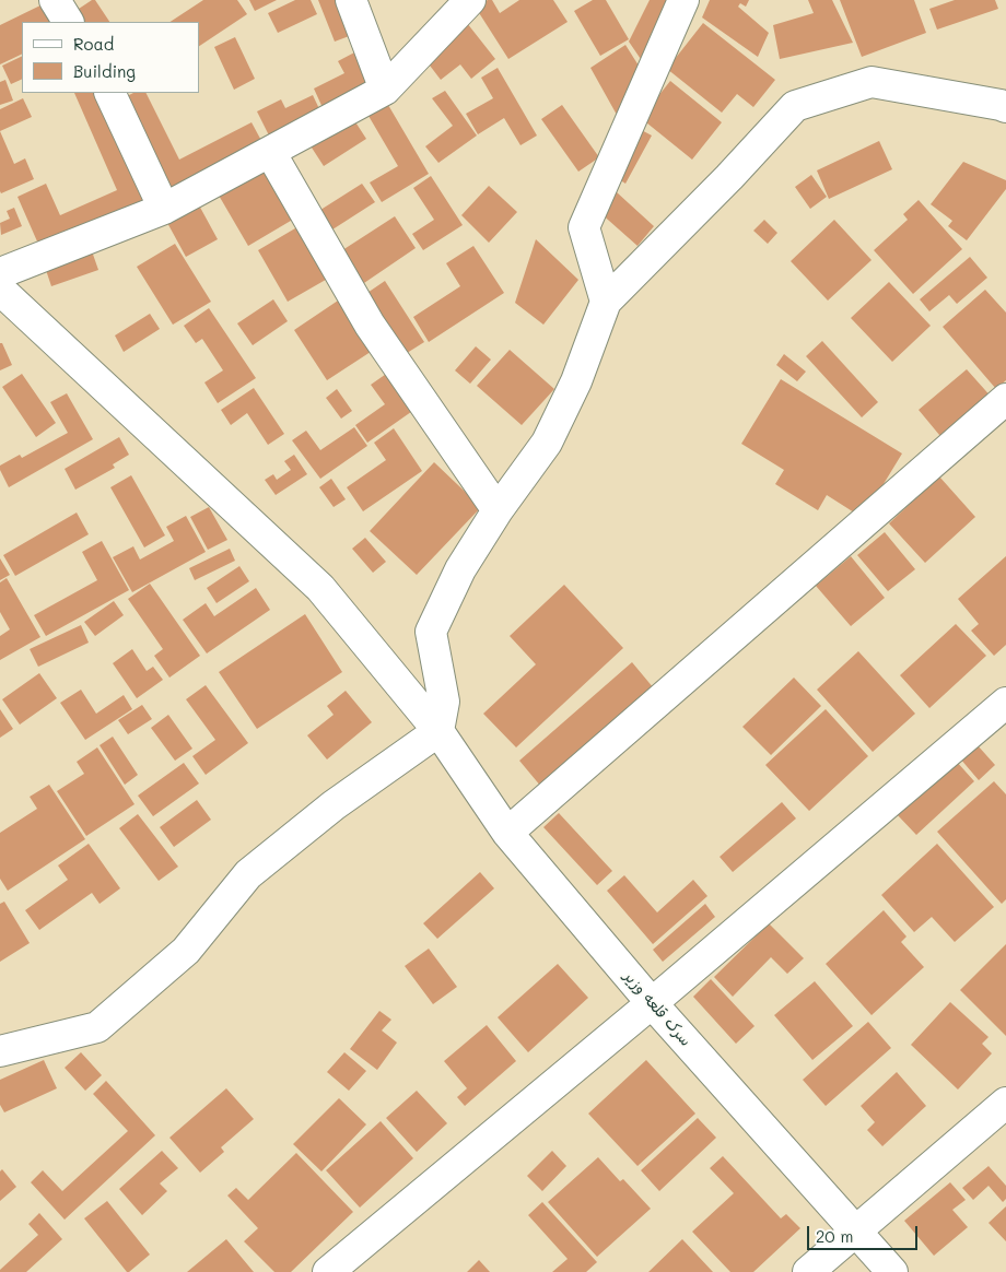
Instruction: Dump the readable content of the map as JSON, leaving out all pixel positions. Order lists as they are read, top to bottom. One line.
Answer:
{"streets":{"street":["سرک قلعه وزیر"]},"legend":["Road","Building"],"scale_bar":"20 m"}
